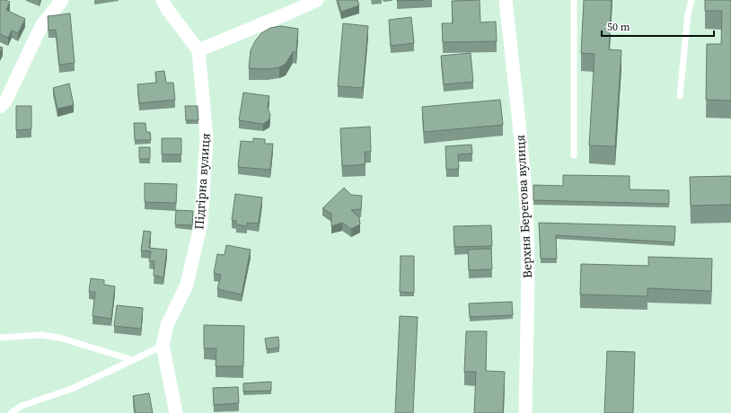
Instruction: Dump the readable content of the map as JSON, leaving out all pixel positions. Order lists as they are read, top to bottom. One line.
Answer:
{"streets":{"street":["Підгірна вулиця","Верхня Берегова вулиця"]},"scale_bar":"50 m"}
